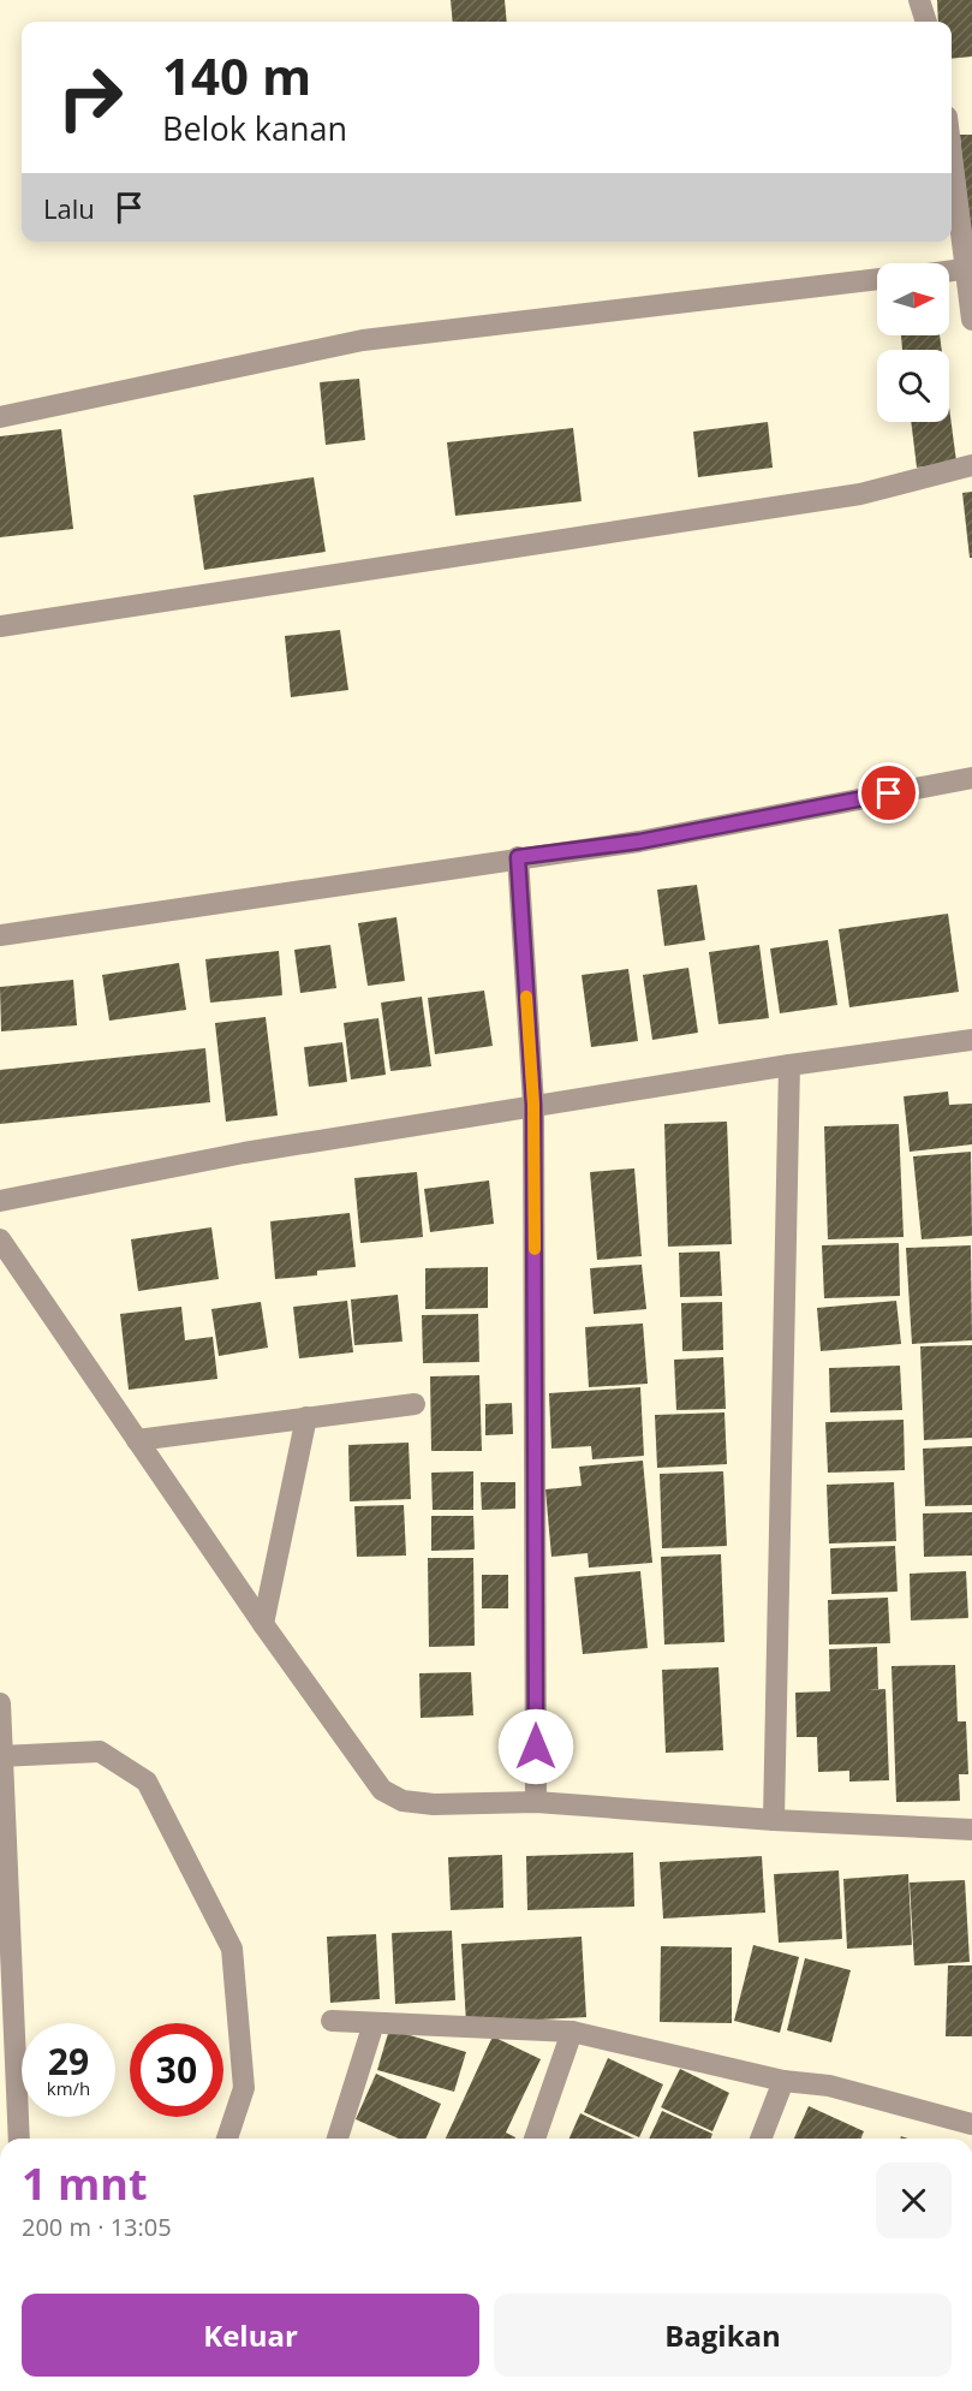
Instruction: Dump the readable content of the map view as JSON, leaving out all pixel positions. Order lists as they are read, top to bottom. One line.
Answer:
{"north":"right","page":{"turn":["140 m","Belok kanan"],"then":"Lalu","speed":"29 km/h","limit":"30","heading":["1 mnt","200 m · 13:05"],"buttons":["Keluar","Bagikan"]}}
